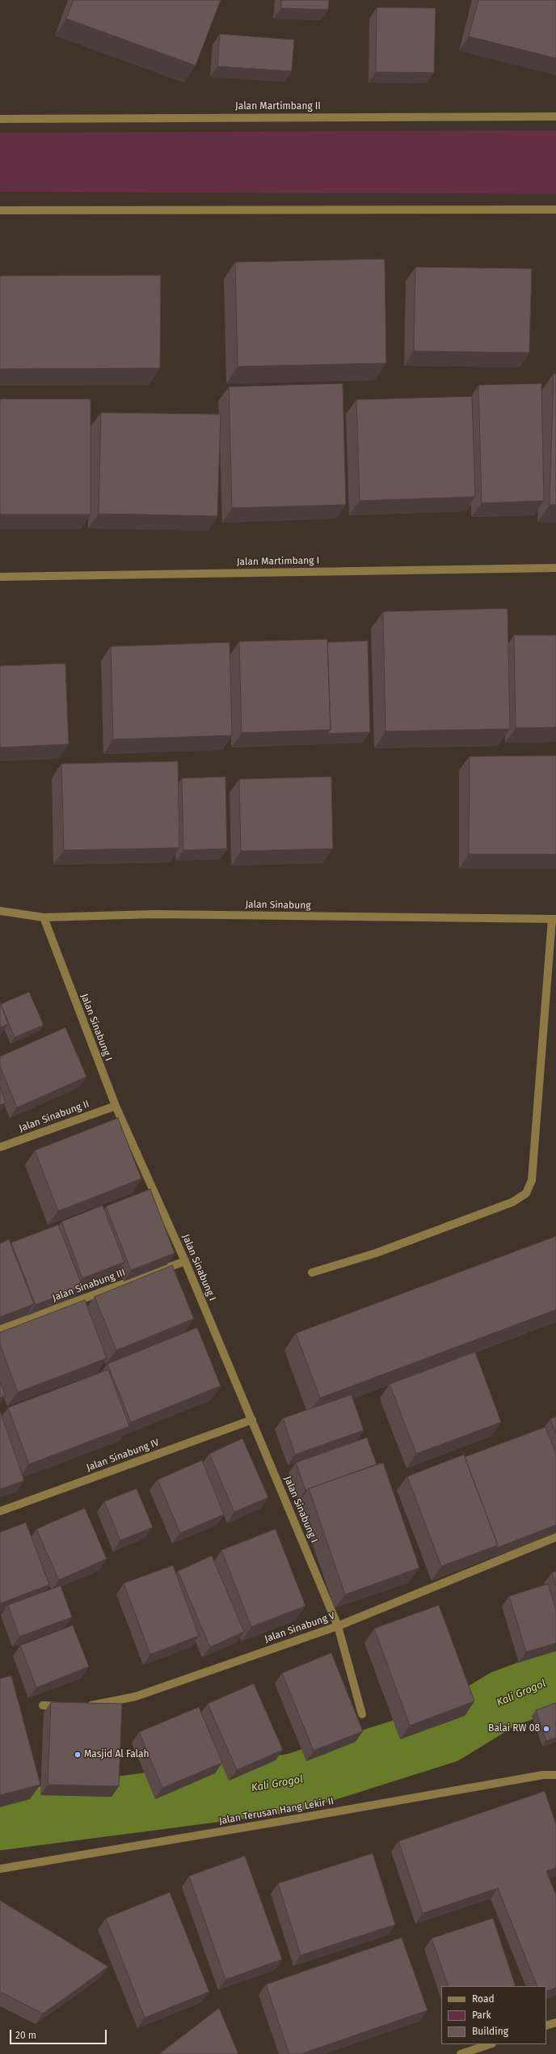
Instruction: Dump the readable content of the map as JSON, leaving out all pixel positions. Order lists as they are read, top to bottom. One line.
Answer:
{"streets":{"street":["Jalan Martimbang II","Jalan Martimbang I","Jalan Sinabung","Jalan Sinabung I","Jalan Sinabung II","Jalan Sinabung III","Jalan Sinabung IV","Jalan Sinabung V","Jalan Terusan Hang Lekir II"]},"crossings":[["Jalan Sinabung","Jalan Sinabung I"],["Jalan Sinabung I","Jalan Sinabung II"],["Jalan Sinabung I","Jalan Sinabung III"],["Jalan Sinabung I","Jalan Sinabung IV"],["Jalan Sinabung I","Jalan Sinabung V"]],"water":["Kali Grogol"],"places":["Balai RW 08","Masjid Al Falah"],"legend":["Road","Park","Building"],"scale_bar":"20 m"}
